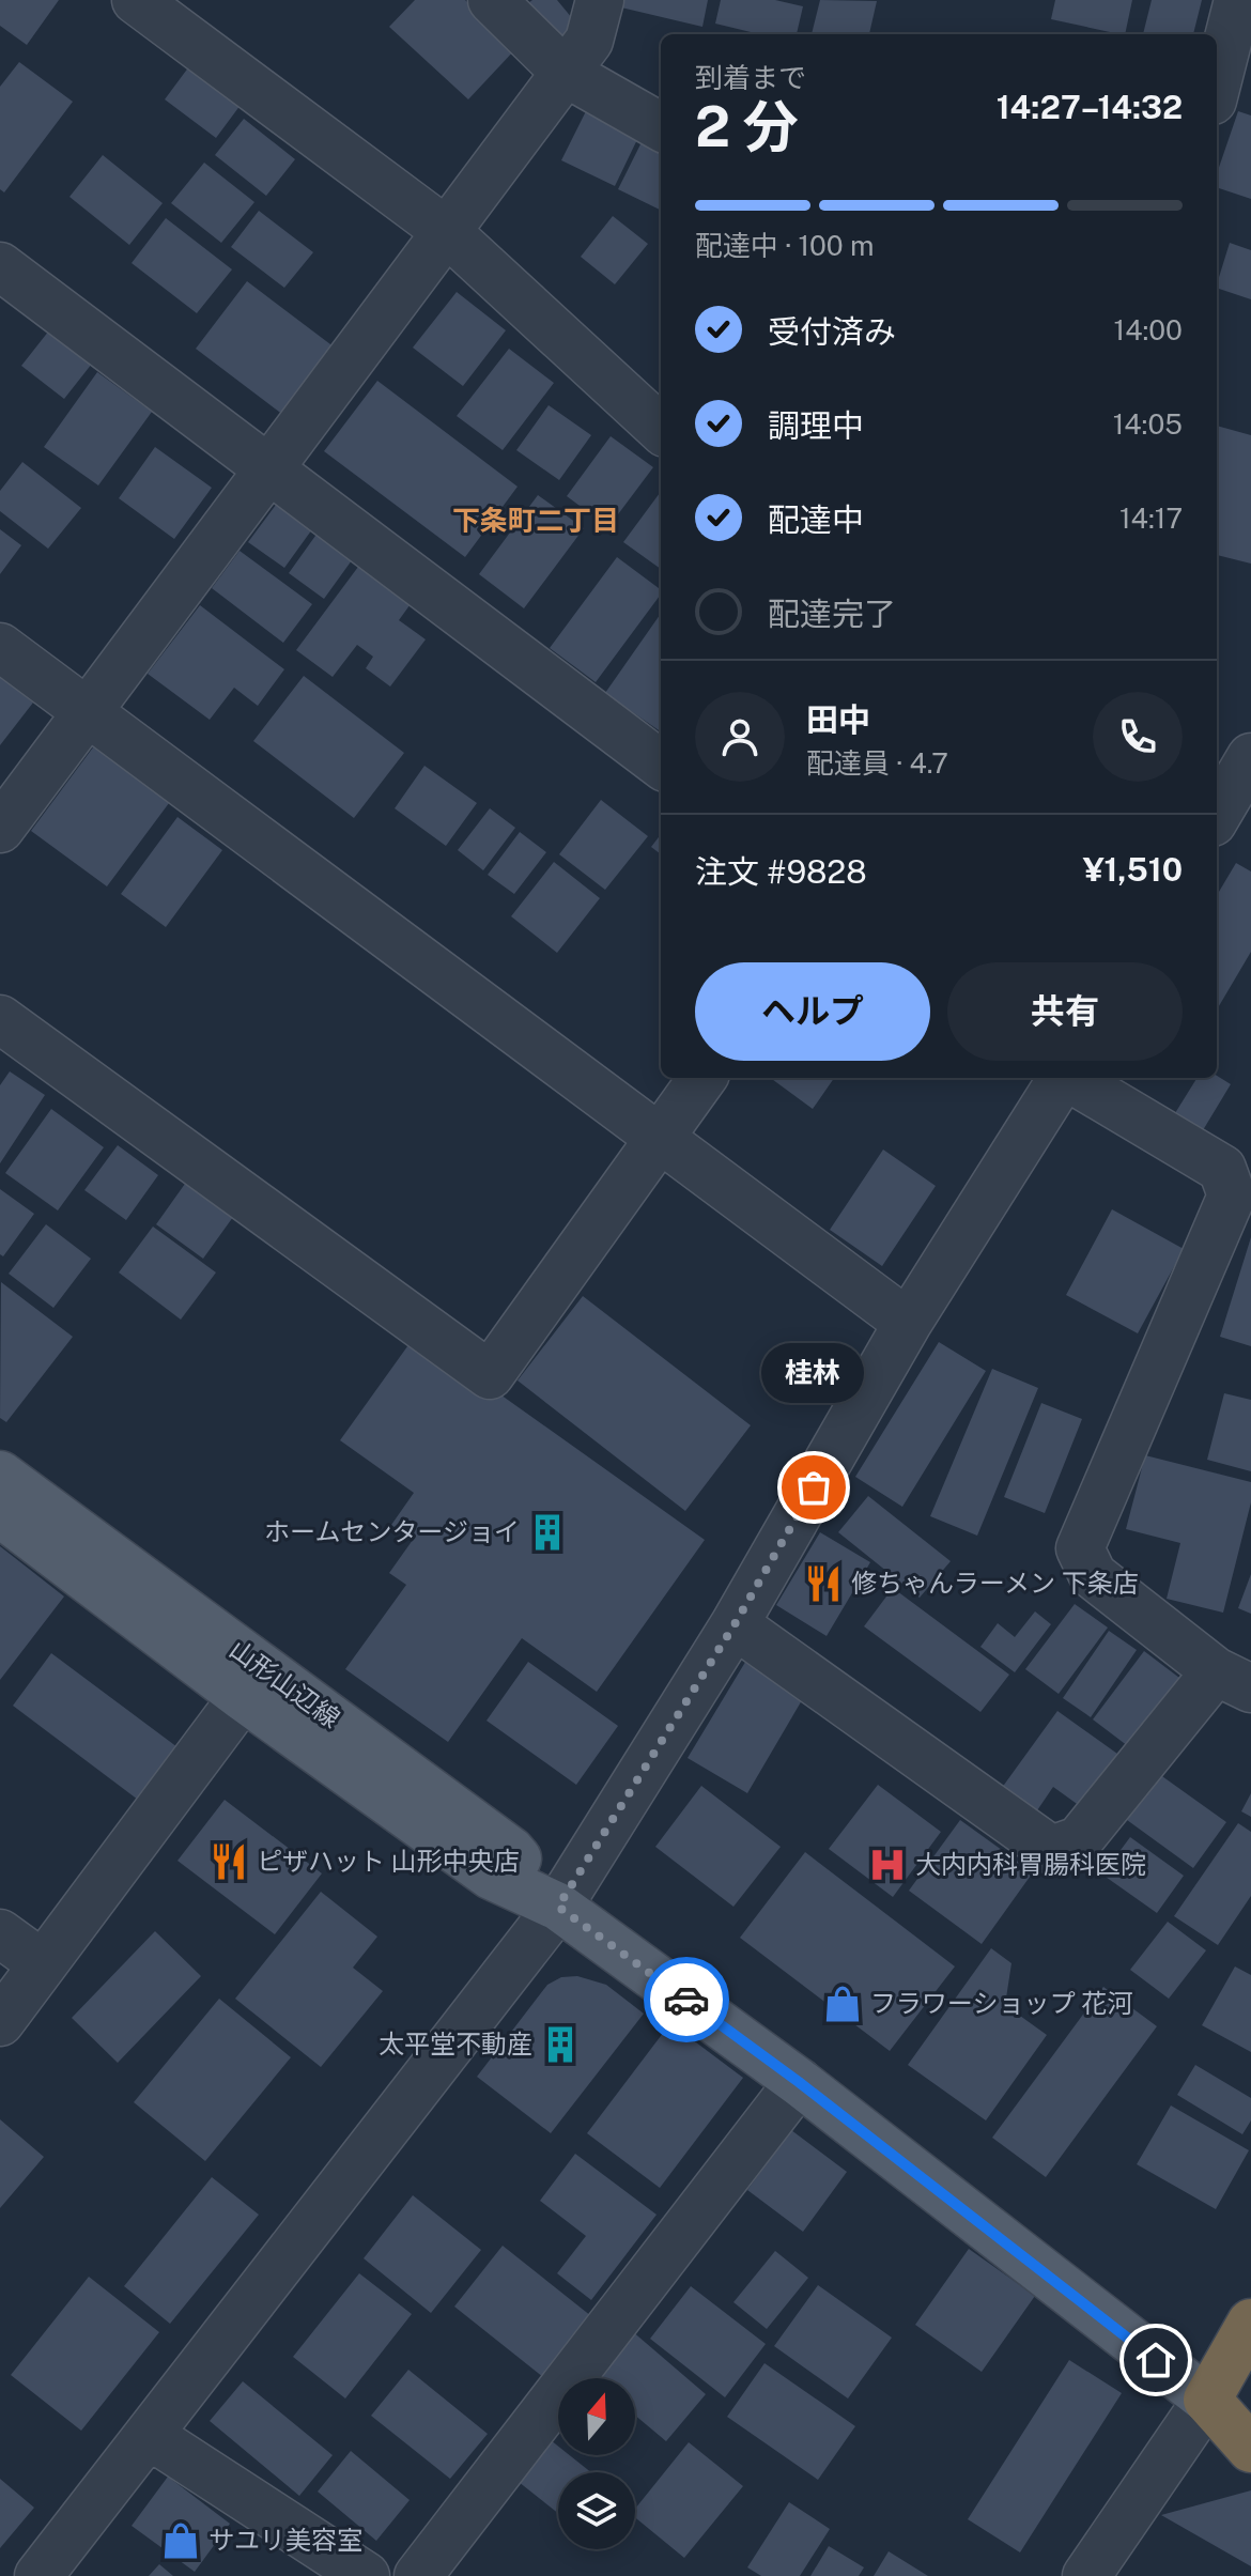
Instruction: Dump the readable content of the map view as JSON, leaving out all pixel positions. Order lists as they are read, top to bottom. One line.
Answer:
{"streets":{"main road":["山形山辺線"]},"districts":["下条町二丁目"],"places":{"other":["桂林"],"building":["ホームセンタージョイ","太平堂不動産"],"restaurant":["修ちゃんラーメン 下条店","ピザハット 山形中央店"],"hospital":["大内内科胃腸科医院"],"shop":["フラワーショップ 花河","サユリ美容室"]},"north":"top","page":{"heading":["2 分","到着まで","14:27–14:32"],"panel":["田中","配達員 · 4.7","注文 #9828","¥1,510"],"bar":"配達中 · 100 m","list":[["受付済み","14:00"],["調理中","14:05"],["配達中","14:17"],"配達完了"],"buttons":["ヘルプ","共有"],"bubble":"桂林"}}
